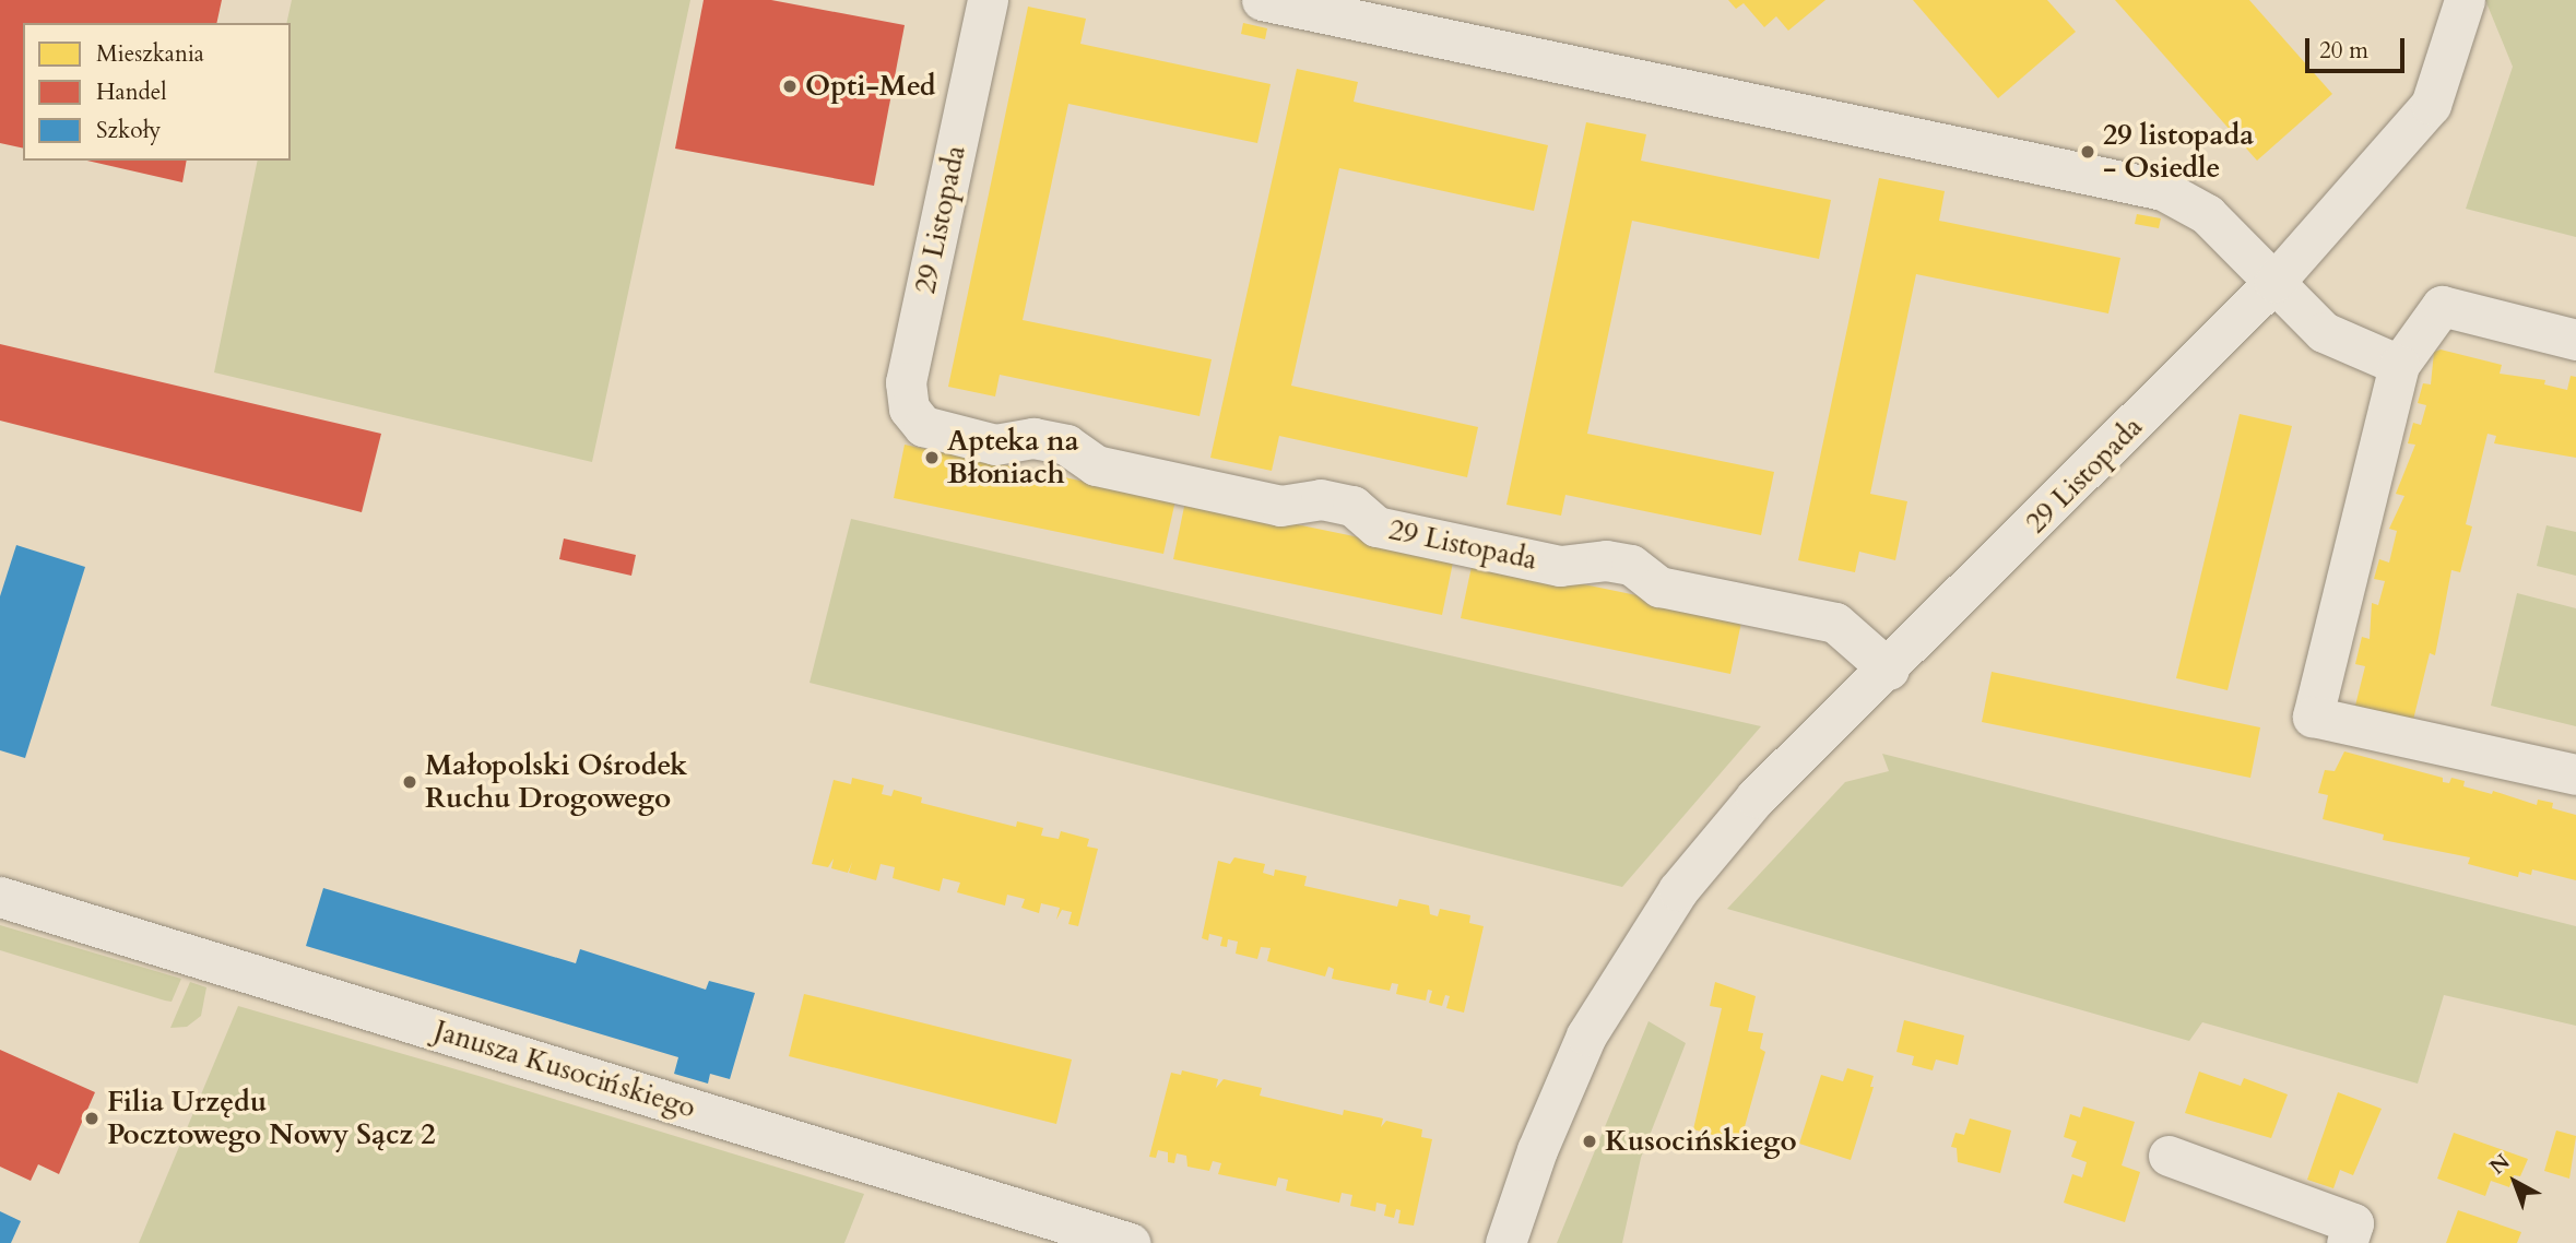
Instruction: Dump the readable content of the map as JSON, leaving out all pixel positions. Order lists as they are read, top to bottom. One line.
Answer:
{"streets":{"street":["29 Listopada","Janusza Kusocińskiego"]},"places":["Opti-Med","29 listopada - Osiedle","Apteka na Błoniach","Małopolski Ośrodek Ruchu Drogowego","Filia Urzędu Pocztowego Nowy Sącz 2","Kusocińskiego"],"legend":["Mieszkania","Handel","Szkoły"],"scale_bar":"20 m","north":"top left"}
